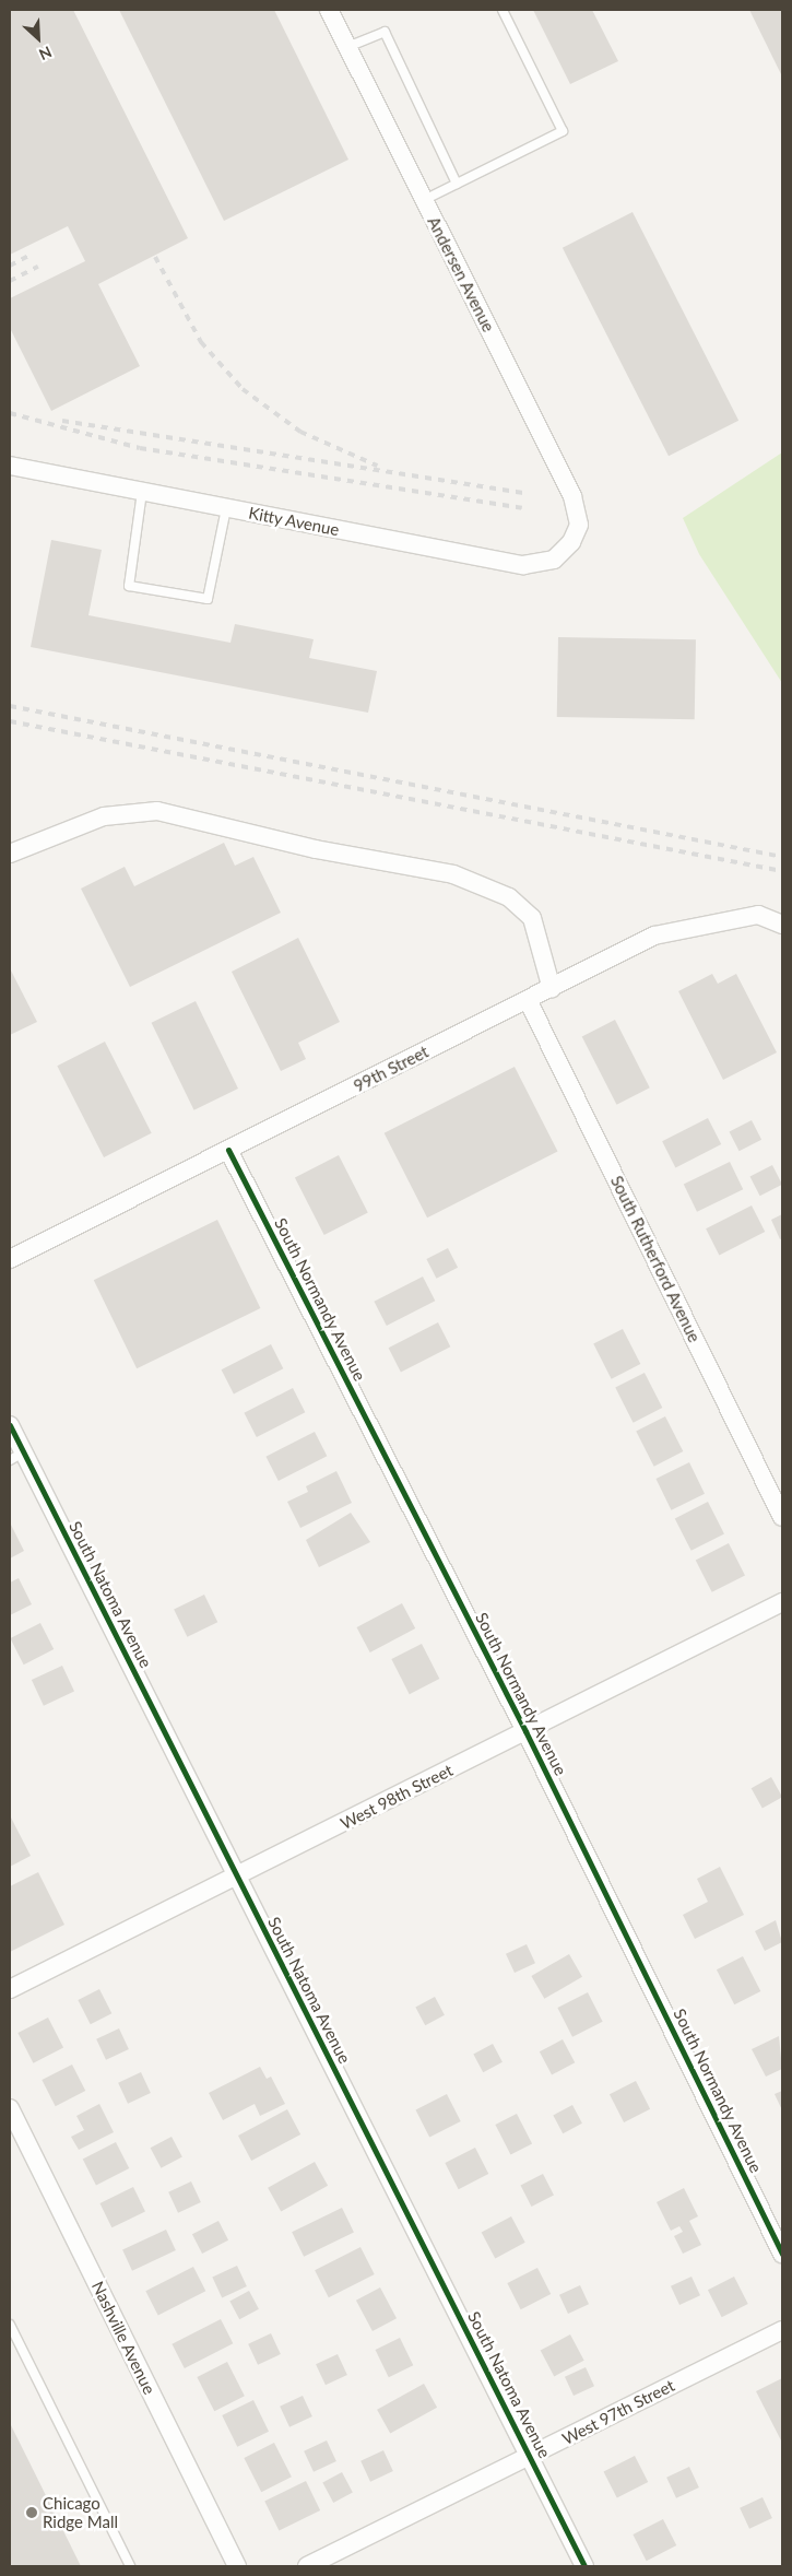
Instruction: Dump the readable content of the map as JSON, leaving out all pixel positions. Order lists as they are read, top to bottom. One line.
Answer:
{"streets":{"street":["Andersen Avenue","Kitty Avenue","99th Street","South Rutherford Avenue","South Normandy Avenue","South Natoma Avenue","West 98th Street","Nashville Avenue","West 97th Street"]},"crossings":[["Andersen Avenue","Kitty Avenue"],["99th Street","South Rutherford Avenue"],["99th Street","South Normandy Avenue"],["South Normandy Avenue","West 98th Street"],["South Natoma Avenue","West 98th Street"],["South Natoma Avenue","West 97th Street"]],"places":["Chicago Ridge Mall"],"north":"bottom right"}
